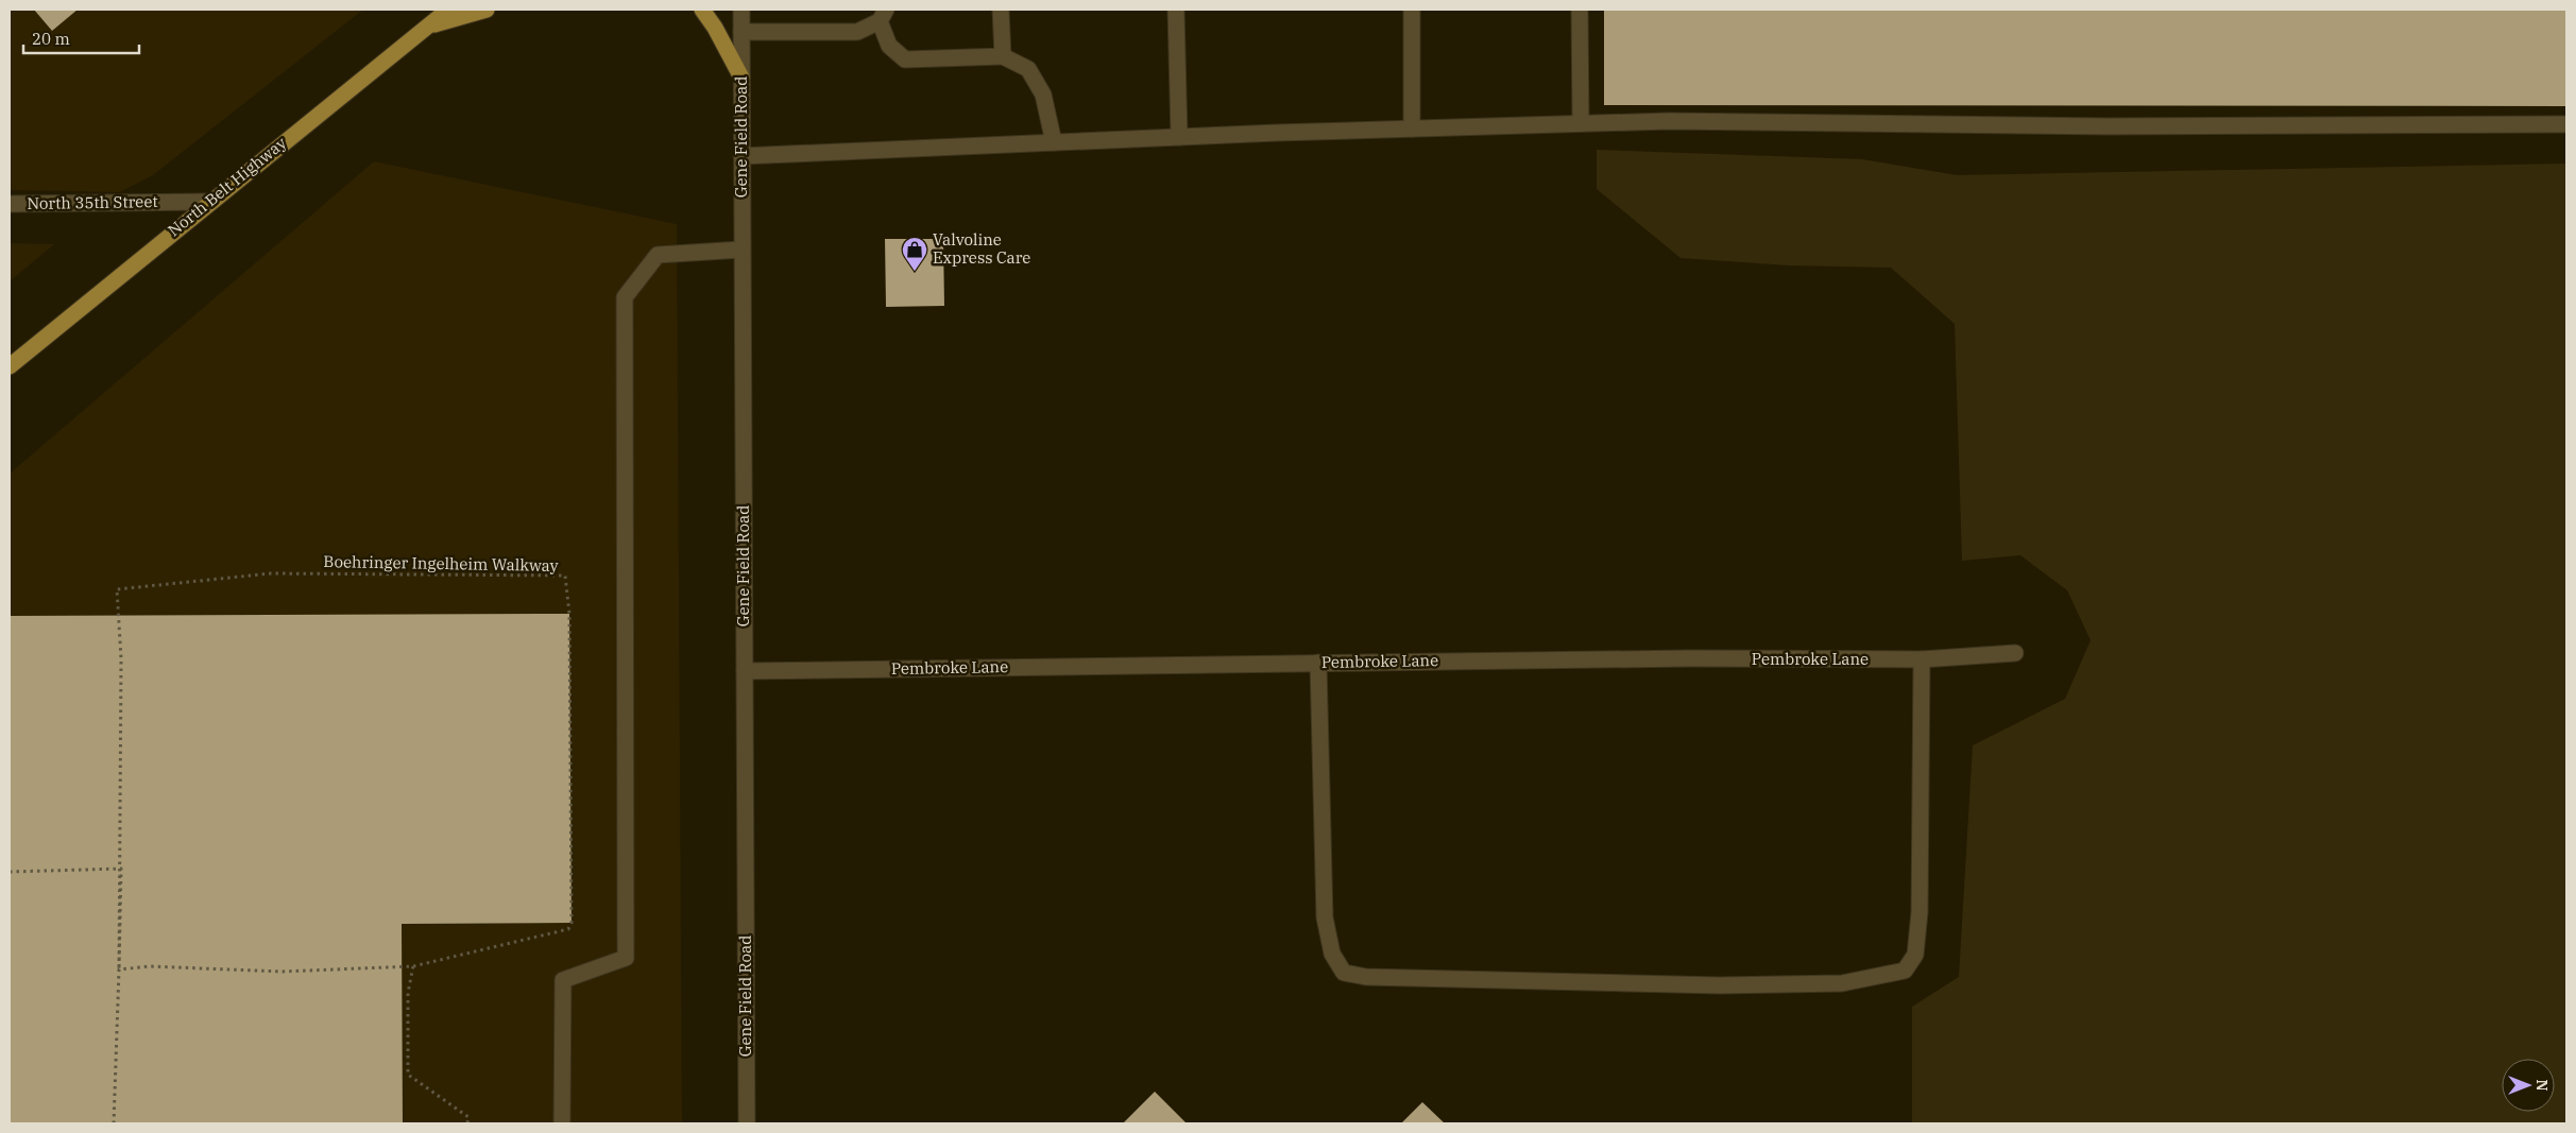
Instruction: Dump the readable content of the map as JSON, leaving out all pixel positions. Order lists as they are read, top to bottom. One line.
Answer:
{"streets":{"main road":["North Belt Highway"],"street":["Gene Field Road","North 35th Street","Pembroke Lane"],"path":["Boehringer Ingelheim Walkway"]},"crossings":[["Gene Field Road","Pembroke Lane"],["North Belt Highway","North 35th Street"]],"places":{"shop":["Valvoline Express Care"]},"scale_bar":"20 m","north":"right"}
